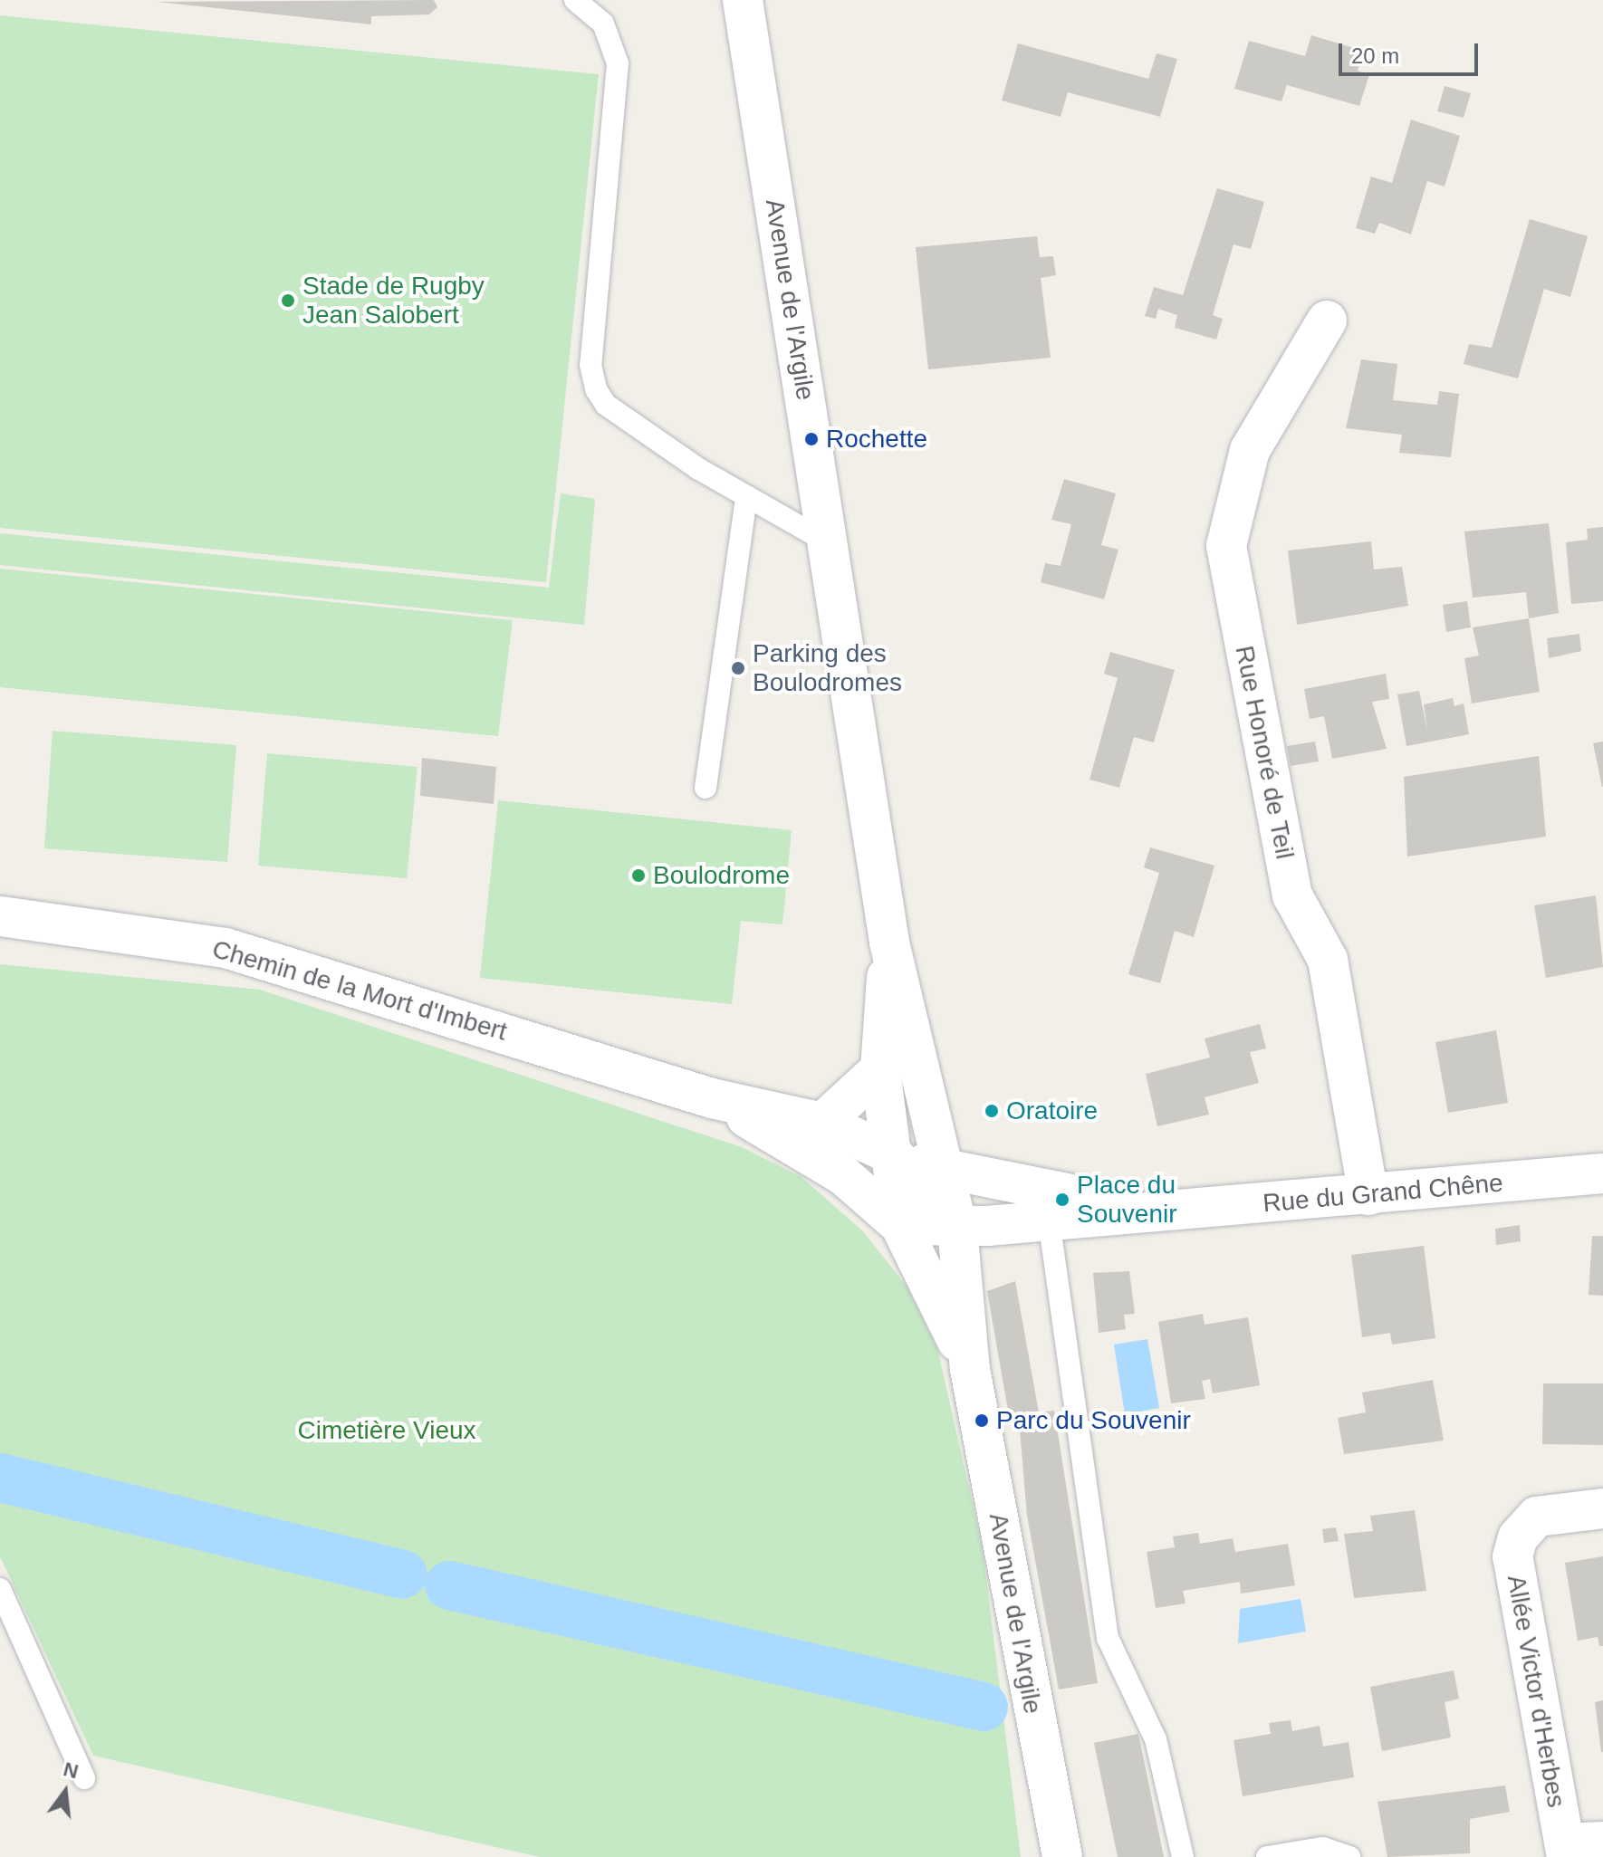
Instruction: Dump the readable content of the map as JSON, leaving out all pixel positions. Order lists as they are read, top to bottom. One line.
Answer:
{"streets":{"street":["Avenue de l'Argile","Rue Honoré de Teil","Chemin de la Mort d'Imbert","Rue du Grand Chêne","Allée Victor d'Herbes"]},"crossings":[["Avenue de l'Argile","Chemin de la Mort d'Imbert"],["Rue Honoré de Teil","Rue du Grand Chêne"]],"parks":["Cimetière Vieux"],"places":["Stade de Rugby Jean Salobert","Rochette","Parking des Boulodromes","Boulodrome","Oratoire","Place du Souvenir","Parc du Souvenir"],"scale_bar":"20 m","north":"top"}
